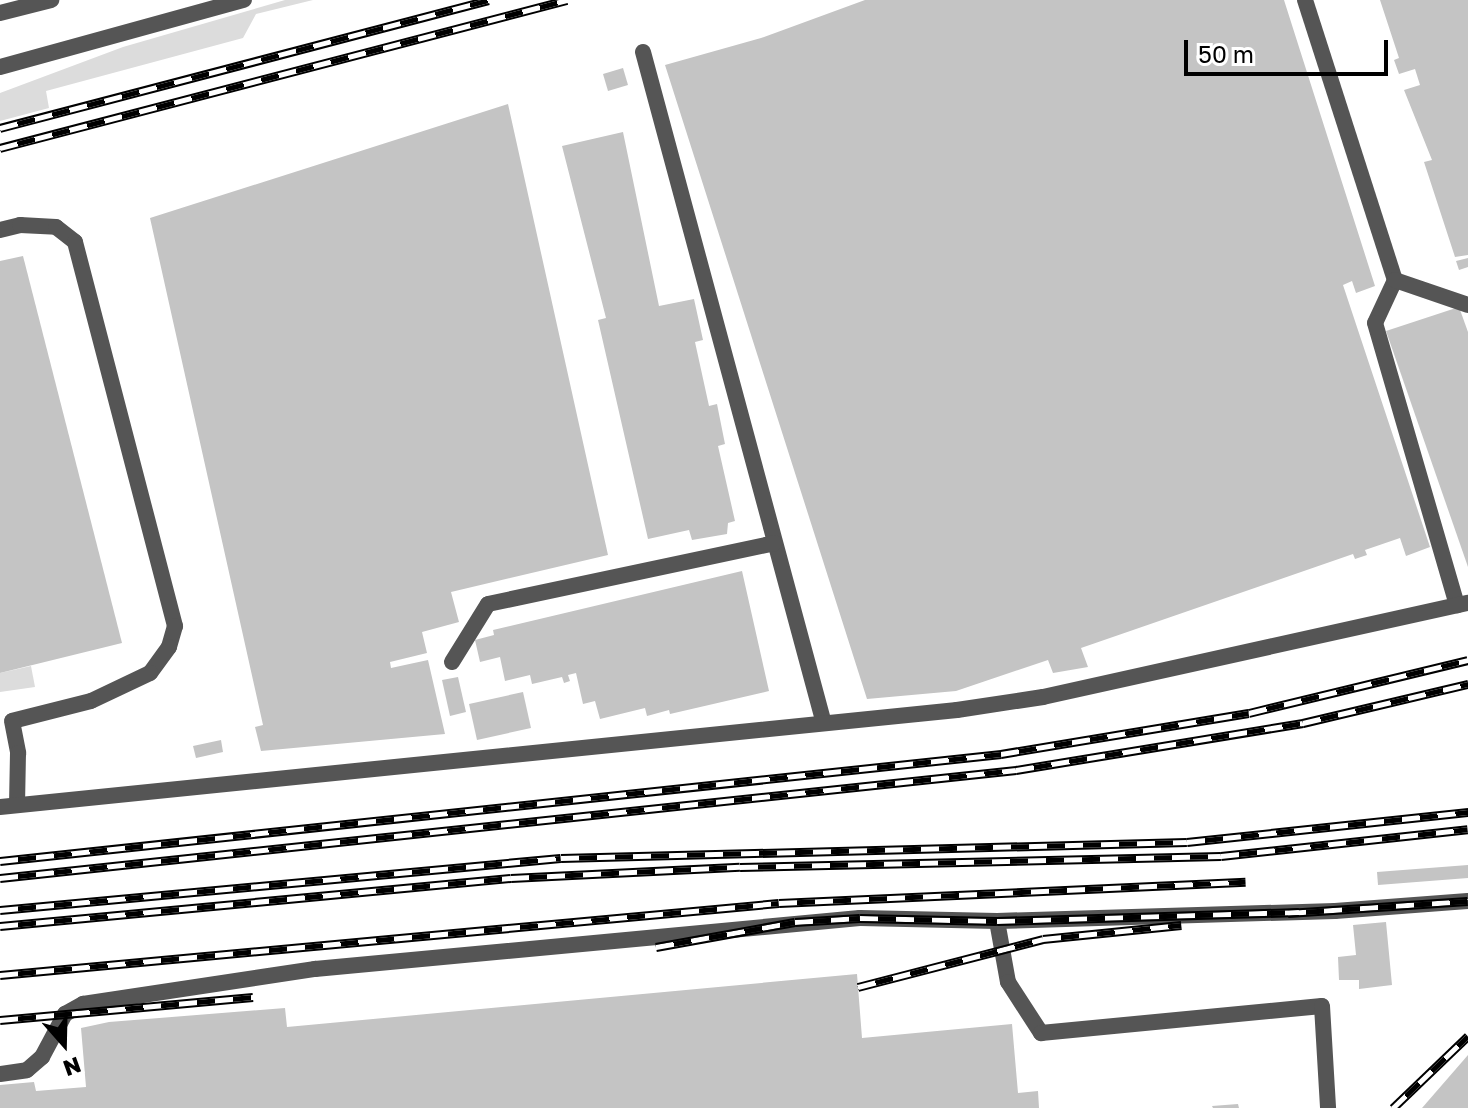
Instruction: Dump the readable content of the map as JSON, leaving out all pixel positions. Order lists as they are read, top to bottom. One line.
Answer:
{"scale_bar":"50 m","north":"bottom"}
